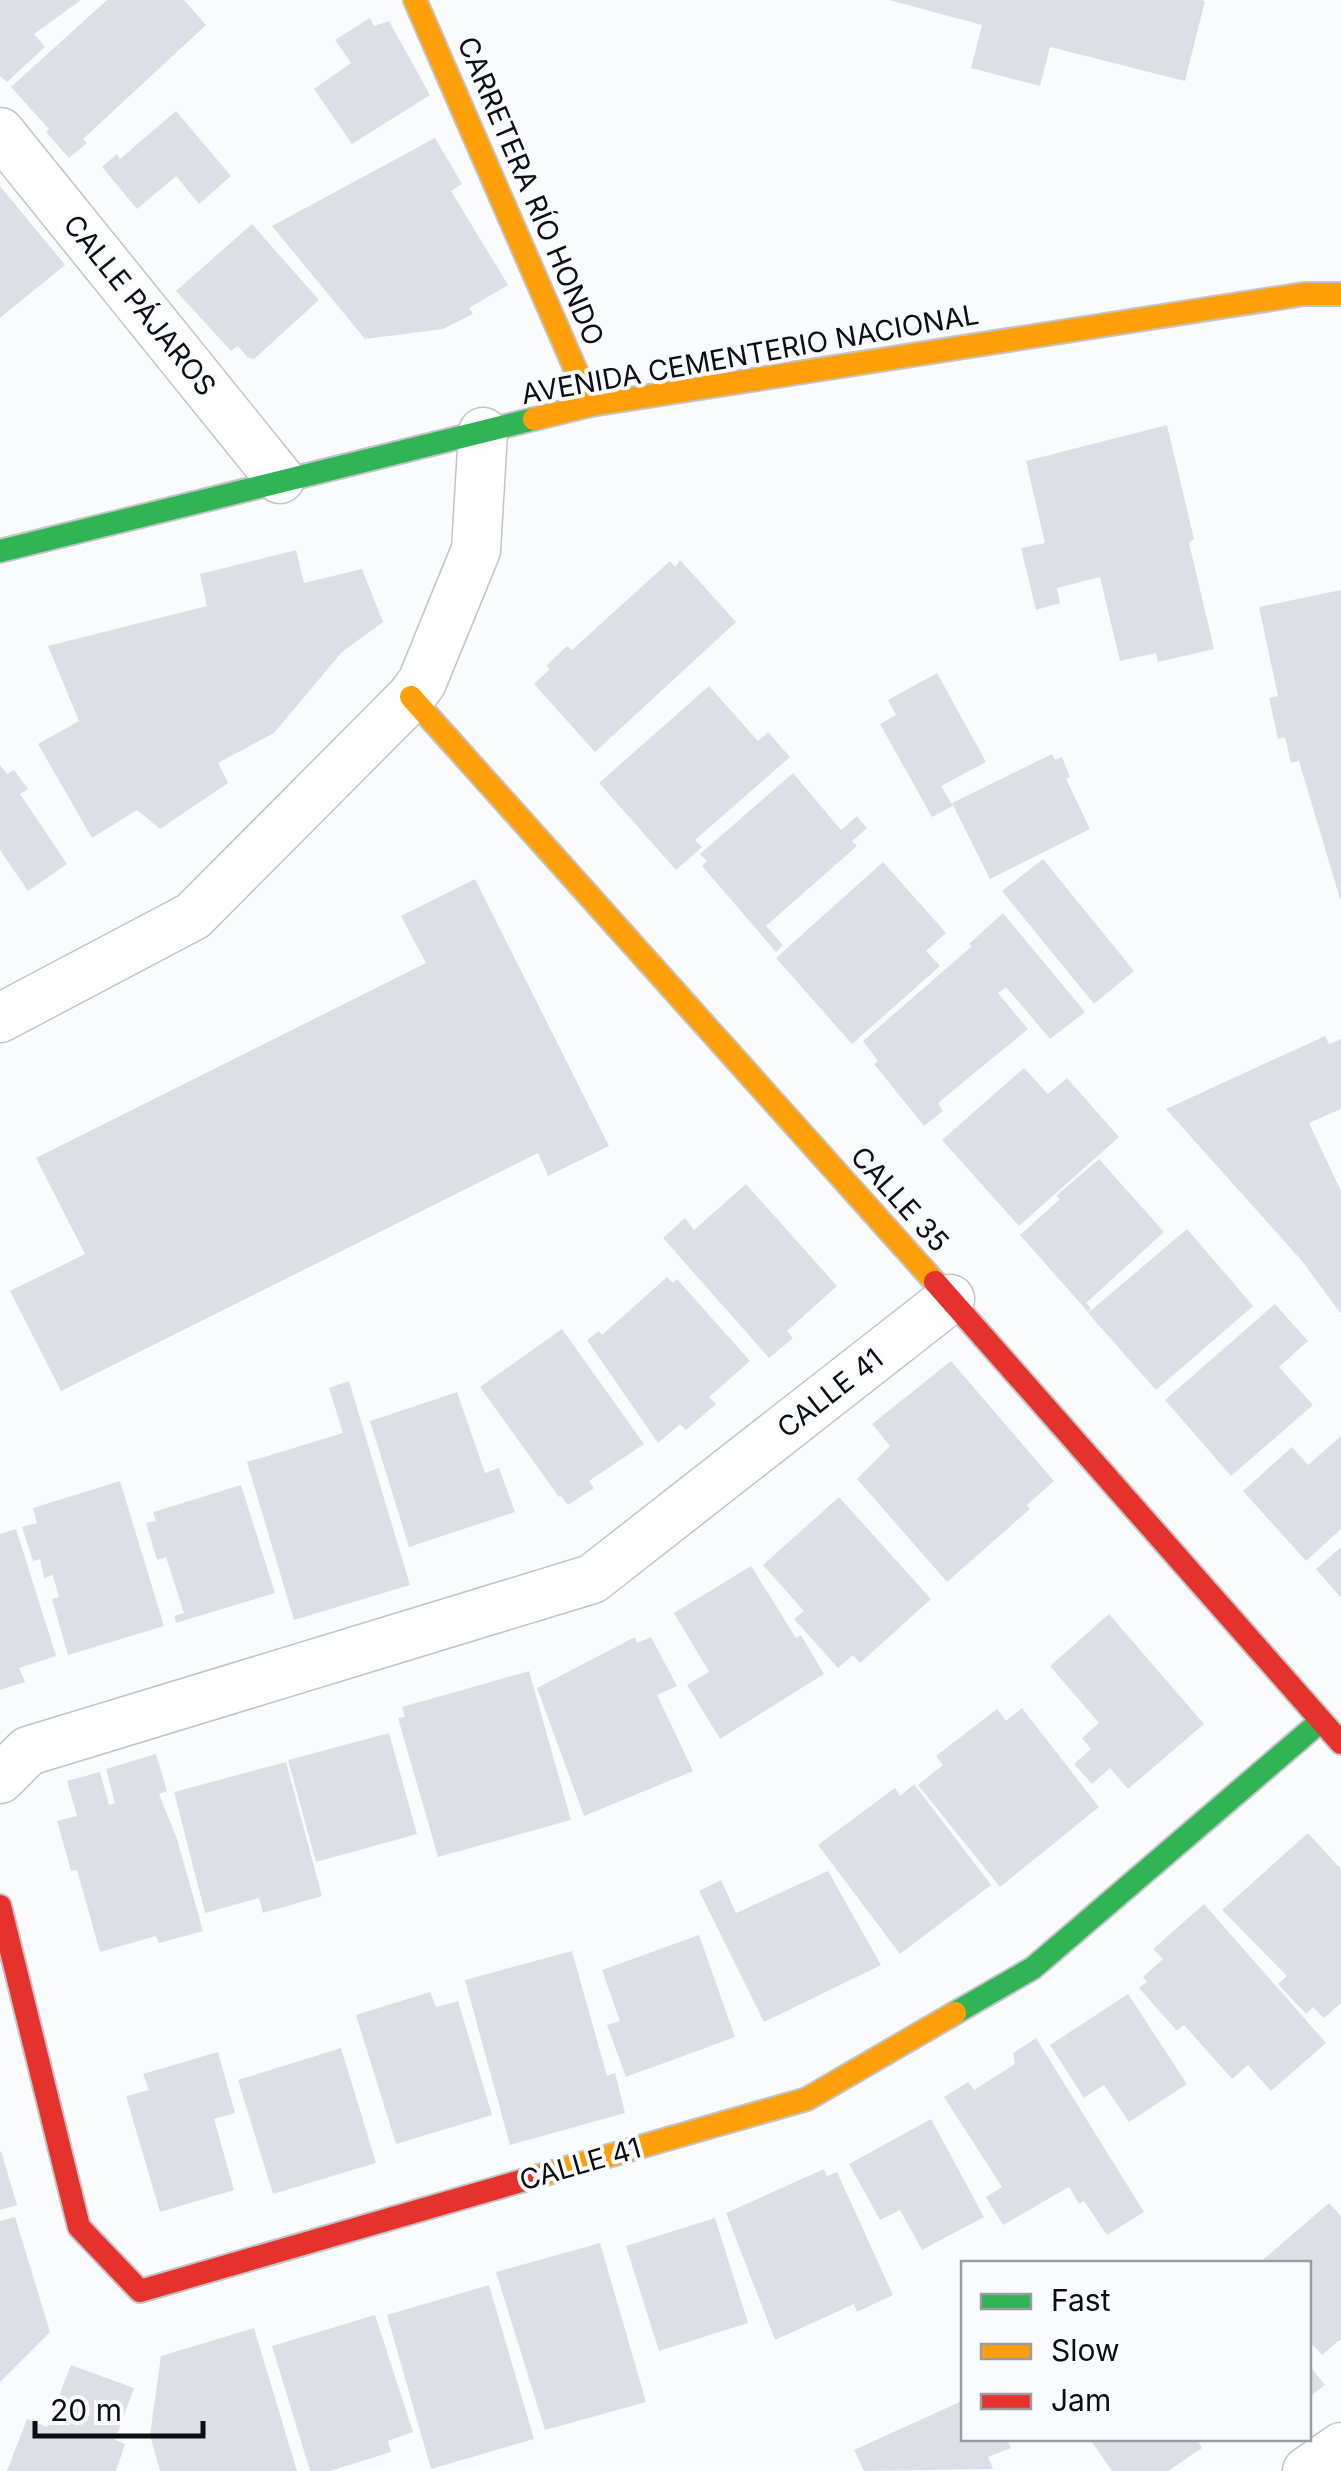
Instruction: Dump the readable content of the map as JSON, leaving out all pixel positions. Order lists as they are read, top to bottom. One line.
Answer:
{"streets":{"street":["CARRETERA RÍO HONDO","CALLE PÁJAROS","AVENIDA CEMENTERIO NACIONAL","CALLE 35","CALLE 41"]},"crossings":[["CARRETERA RÍO HONDO","AVENIDA CEMENTERIO NACIONAL"],["CALLE PÁJAROS","AVENIDA CEMENTERIO NACIONAL"],["CALLE 35","CALLE 41"]],"legend":["Fast","Slow","Jam"],"scale_bar":"20 m"}
